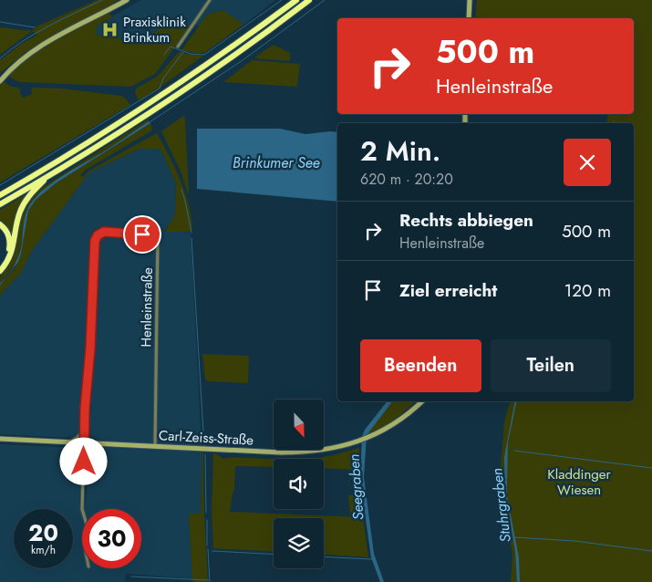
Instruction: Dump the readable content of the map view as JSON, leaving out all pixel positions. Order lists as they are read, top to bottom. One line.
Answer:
{"streets":{"main road":["Carl-Zeiss-Straße"],"street":["Henleinstraße"]},"crossings":[["Henleinstraße","Carl-Zeiss-Straße"]],"water":["Brinkumer See","Seegraben","Stuhrgraben"],"parks":["Kladdinger Wiesen"],"places":{"hospital":["Praxisklinik Brinkum"]},"north":"bottom","page":{"turn":["500 m","Henleinstraße"],"heading":["2 Min.","620 m · 20:20"],"list":[{"name":"Rechts abbiegen","note":"Henleinstraße","value":"500 m"},{"name":"Ziel erreicht","value":"120 m"}],"buttons":["Beenden","Teilen"],"speed":"20 km/h","limit":"30"}}
